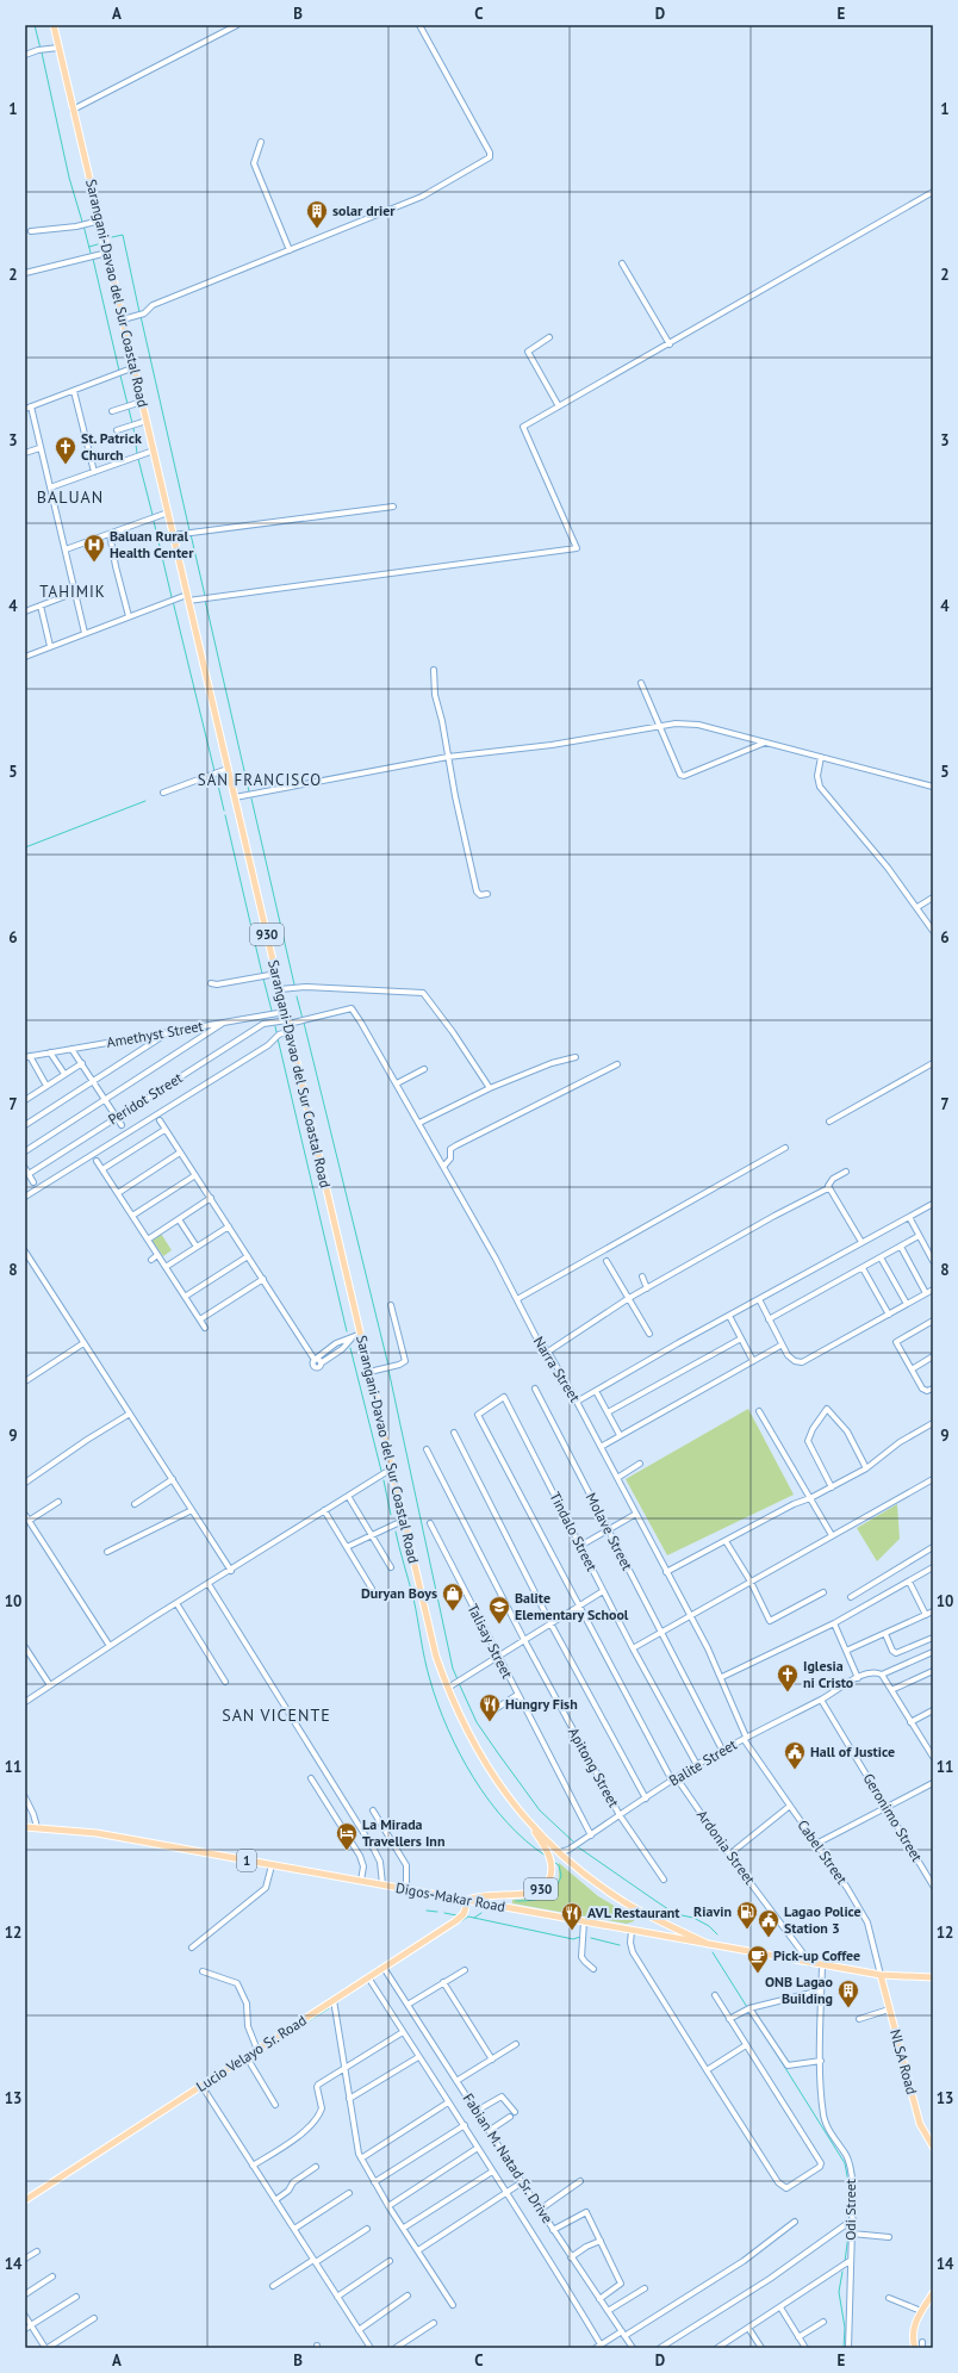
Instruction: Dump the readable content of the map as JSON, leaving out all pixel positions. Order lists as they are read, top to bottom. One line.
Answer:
{"streets":{"main road":["Sarangani-Davao del Sur Coastal Road","930","1","Digos-Makar Road","Lucio Velayo Sr. Road","NLSA Road"],"street":["Amethyst Street","Peridot Street","Narra Street","Tindalo Street","Molave Street","Talisay Street","Balite Street","Apitong Street","Geronimo Street","Ardonia Street","Cabel Street","Fabian M. Natad Sr. Drive","Odi Street"]},"crossings":[["Sarangani-Davao del Sur Coastal Road","Amethyst Street"],["Sarangani-Davao del Sur Coastal Road","Narra Street"],["Sarangani-Davao del Sur Coastal Road","Balite Street"],["Sarangani-Davao del Sur Coastal Road","Digos-Makar Road"],["Sarangani-Davao del Sur Coastal Road","Lucio Velayo Sr. Road"],["Narra Street","Balite Street"],["Narra Street","Cabel Street"],["Tindalo Street","Balite Street"],["Tindalo Street","Ardonia Street"],["Molave Street","Balite Street"],["Talisay Street","Balite Street"],["Balite Street","Apitong Street"],["Balite Street","Geronimo Street"],["Balite Street","Ardonia Street"],["Balite Street","Cabel Street"],["Ardonia Street","Digos-Makar Road"],["Cabel Street","Digos-Makar Road"],["Cabel Street","NLSA Road"],["Digos-Makar Road","Lucio Velayo Sr. Road"],["Digos-Makar Road","NLSA Road"],["Digos-Makar Road","Odi Street"],["Lucio Velayo Sr. Road","Fabian M. Natad Sr. Drive"]],"districts":["BALUAN","TAHIMIK","SAN FRANCISCO","SAN VICENTE"],"places":{"building":["solar drier","ONB Lagao Building"],"church":["St. Patrick Church","Iglesia ni Cristo"],"hospital":["Baluan Rural Health Center"],"shop":["Duryan Boys"],"school or university":["Balite Elementary School"],"restaurant":["Hungry Fish","AVL Restaurant"],"public building":["Hall of Justice","Lagao Police Station 3"],"hotel":["La Mirada Travellers Inn"],"fuel station":["Riavin"],"cafe":["Pick-up Coffee"]},"grid":{"columns":["A","B","C","D","E"],"rows":["1","2","3","4","5","6","7","8","9","10","11","12","13","14"]}}
